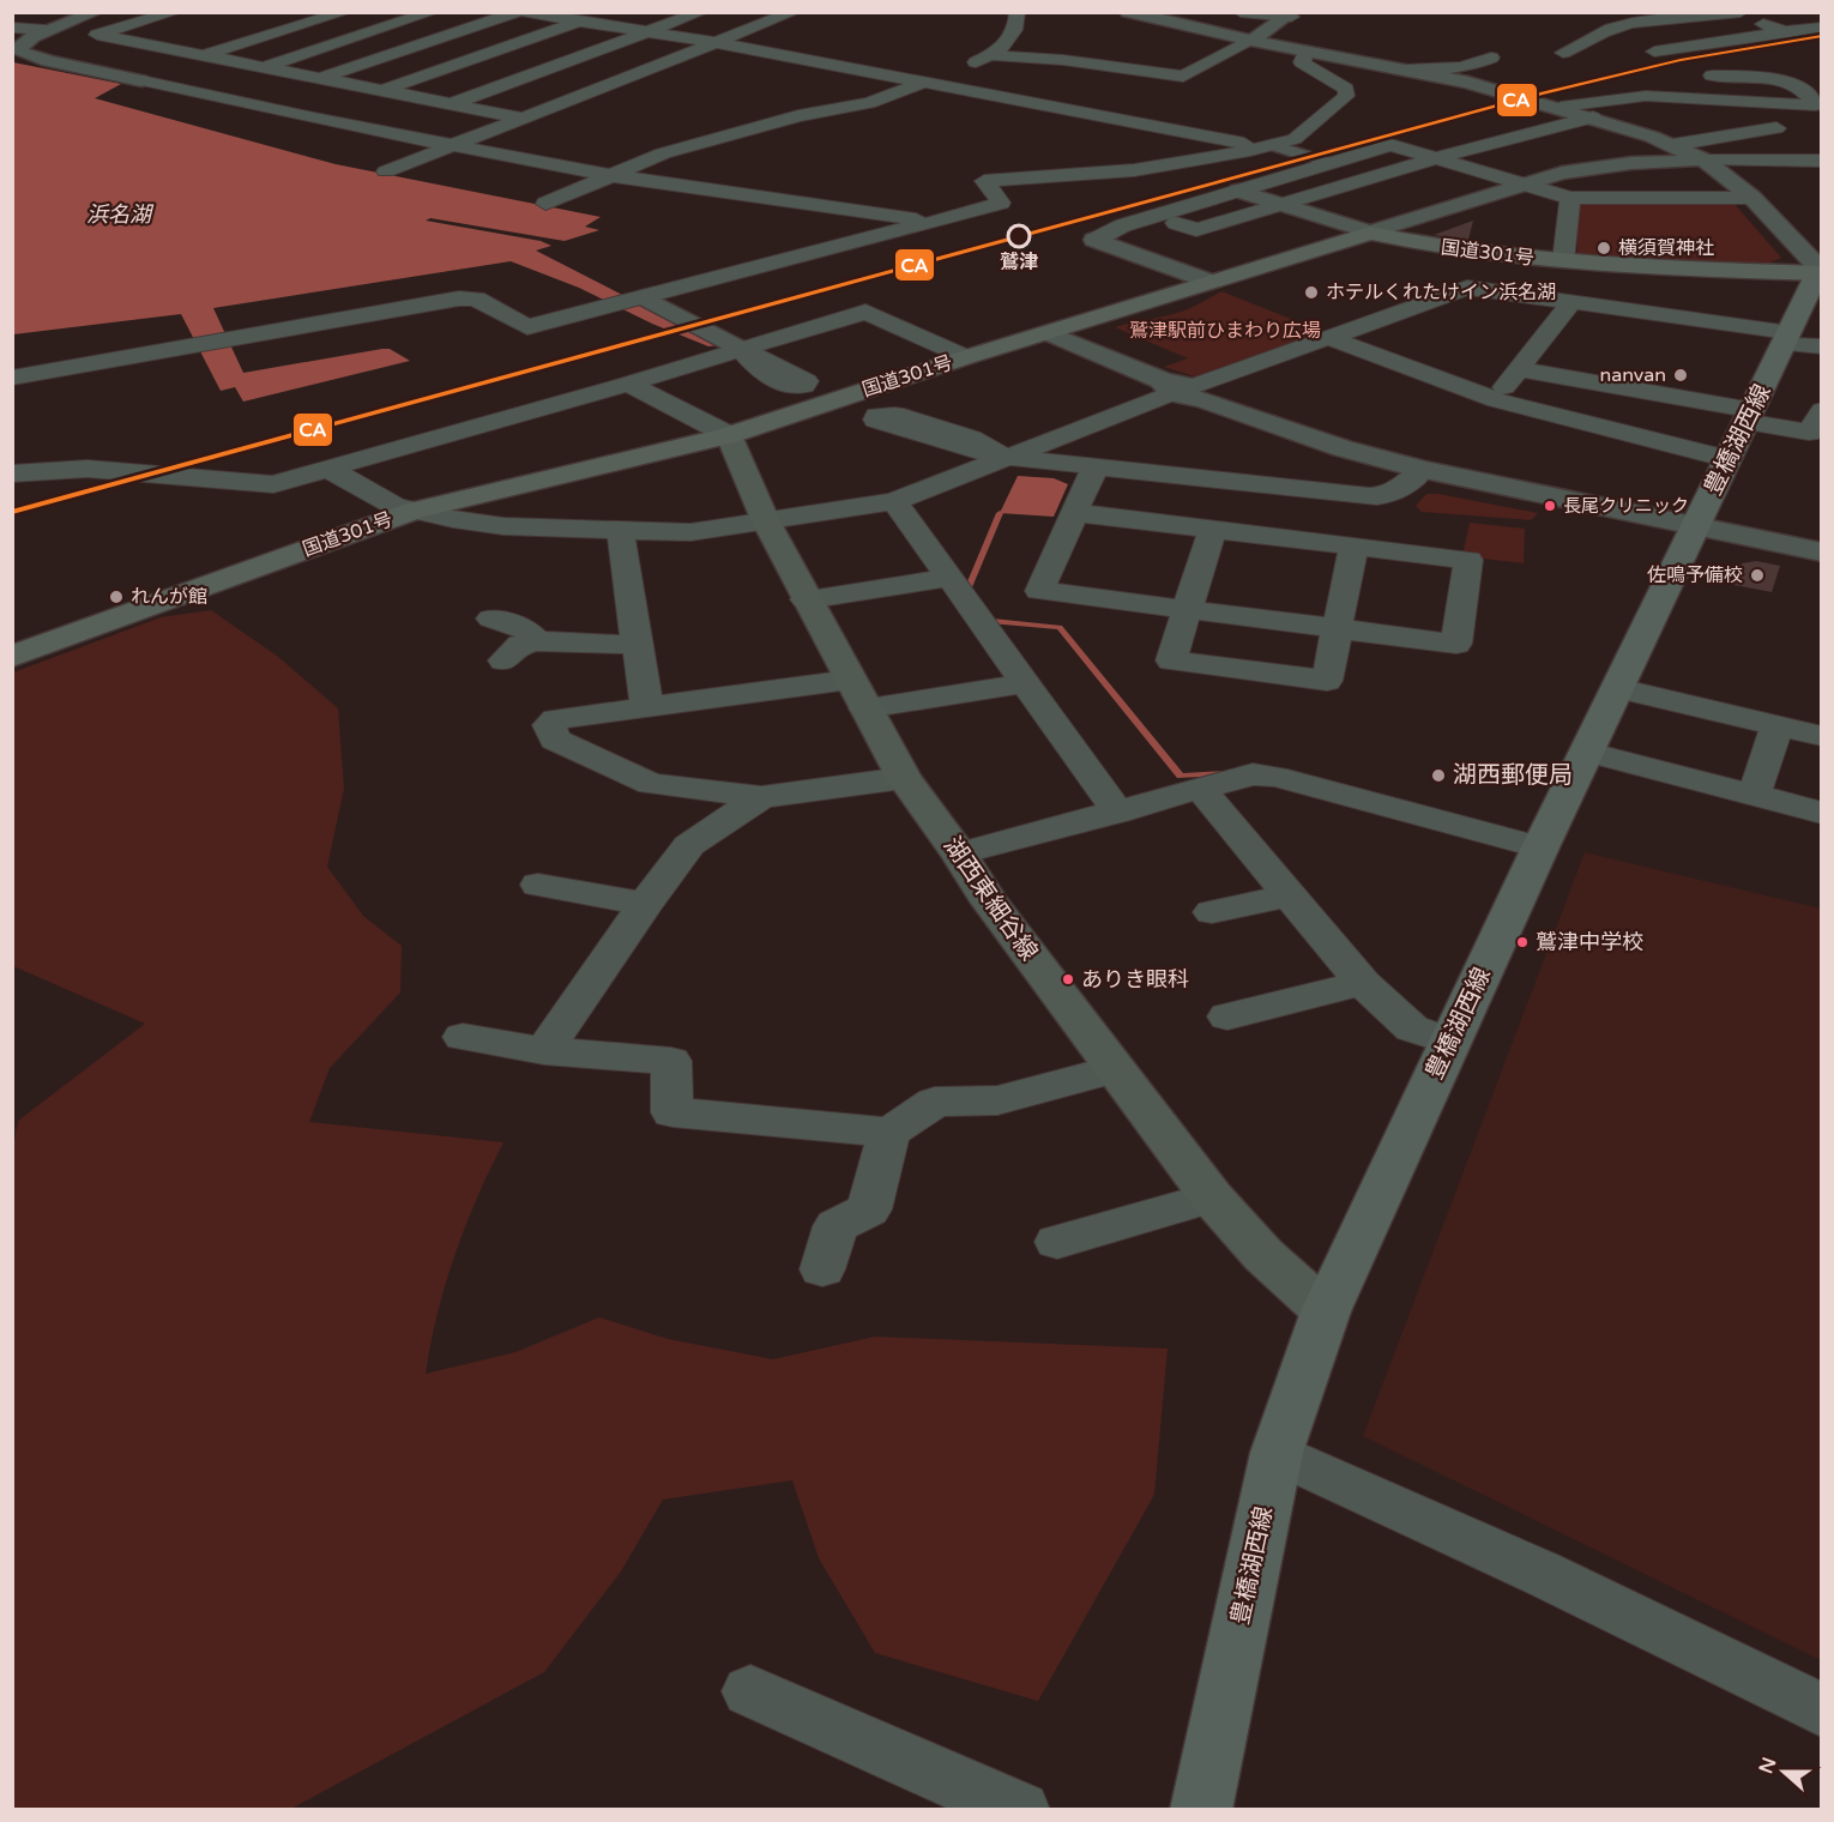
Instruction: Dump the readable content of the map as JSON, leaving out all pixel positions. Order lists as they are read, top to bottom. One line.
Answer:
{"streets":{"highway":["国道301号"],"main road":["豊橋湖西線","湖西東細谷線"]},"crossings":[["国道301号","豊橋湖西線"],["国道301号","湖西東細谷線"],["豊橋湖西線","湖西東細谷線"]],"water":["浜名湖"],"parks":["鷲津駅前ひまわり広場"],"places":["鷲津","横須賀神社","ホテルくれたけイン浜名湖","nanvan","長尾クリニック","佐鳴予備校","れんが館","湖西郵便局","鷲津中学校","ありき眼科"],"lines":["transit line CA"],"north":"left"}
